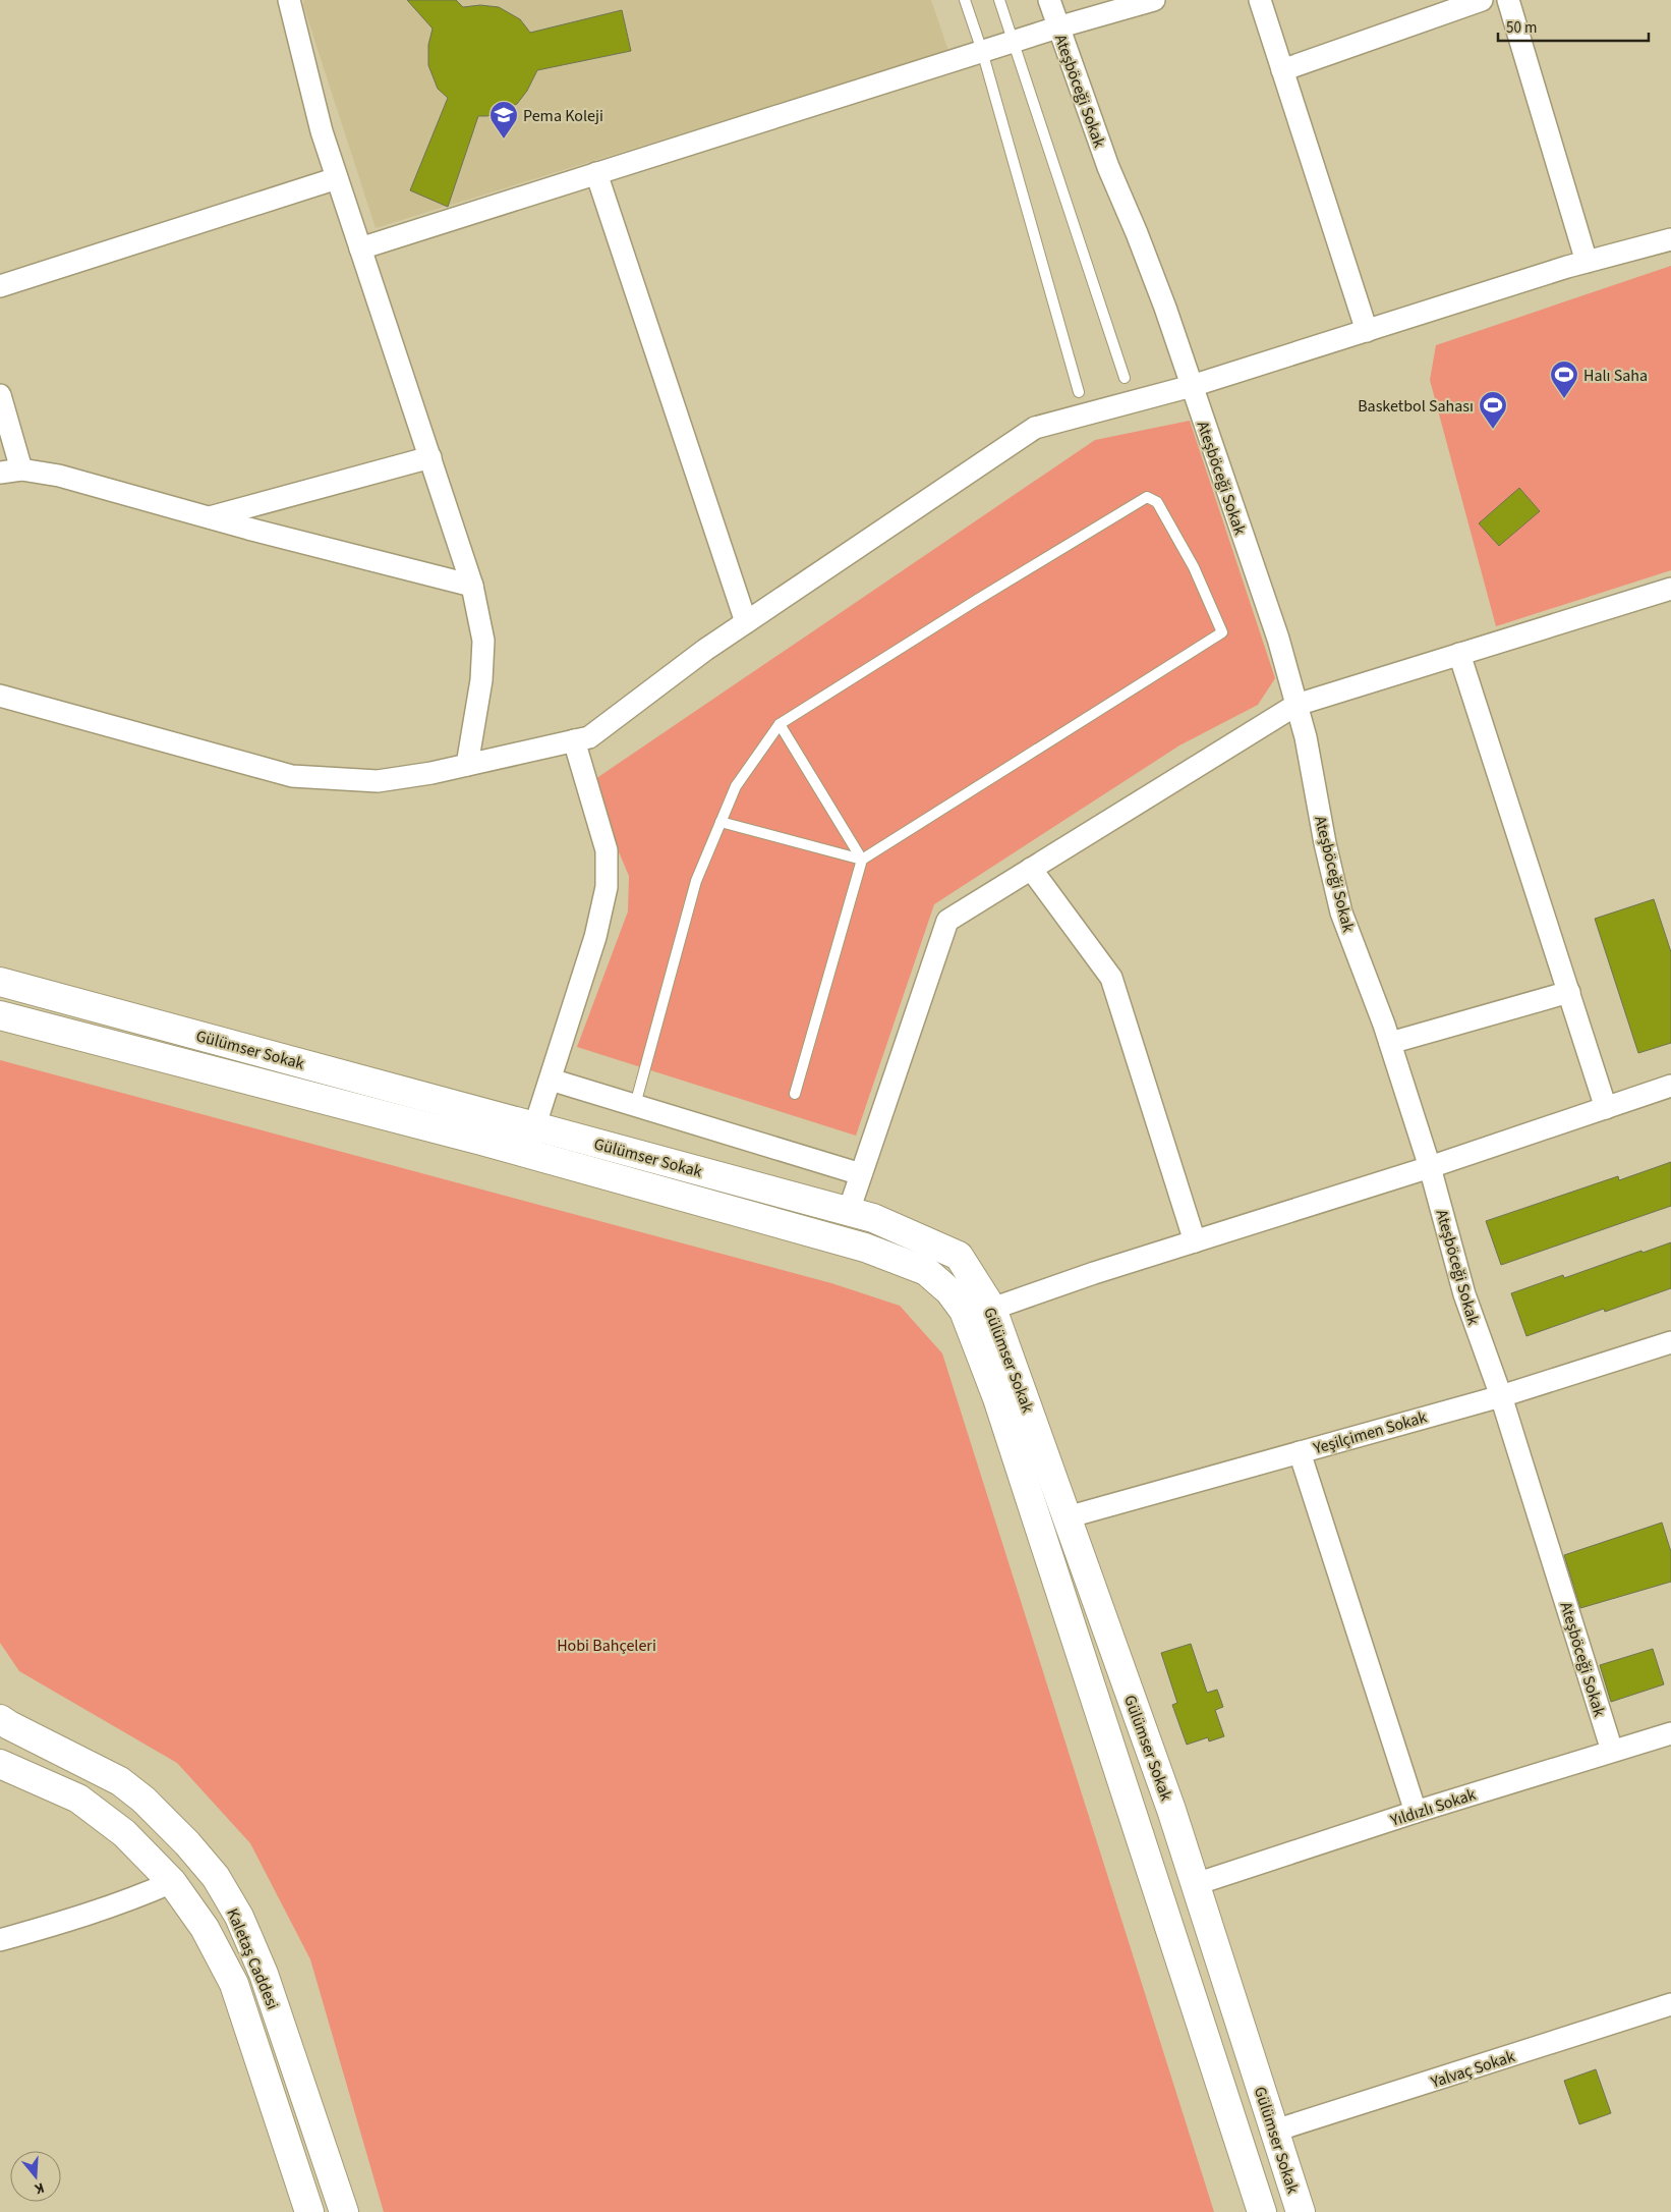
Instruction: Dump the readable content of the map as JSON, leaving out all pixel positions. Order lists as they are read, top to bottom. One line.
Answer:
{"streets":{"street":["Ateşböceği Sokak","Gülümser Sokak","Yeşilçimen Sokak","Yıldızlı Sokak","Kaletaş Caddesi","Yalvaç Sokak"]},"crossings":[["Ateşböceği Sokak","Yeşilçimen Sokak"],["Ateşböceği Sokak","Yıldızlı Sokak"],["Gülümser Sokak","Yeşilçimen Sokak"],["Gülümser Sokak","Yıldızlı Sokak"],["Gülümser Sokak","Yalvaç Sokak"]],"parks":["Hobi Bahçeleri"],"places":{"school or university":["Pema Koleji"],"sports":["Halı Saha","Basketbol Sahası"]},"scale_bar":"50 m","north":"bottom"}
